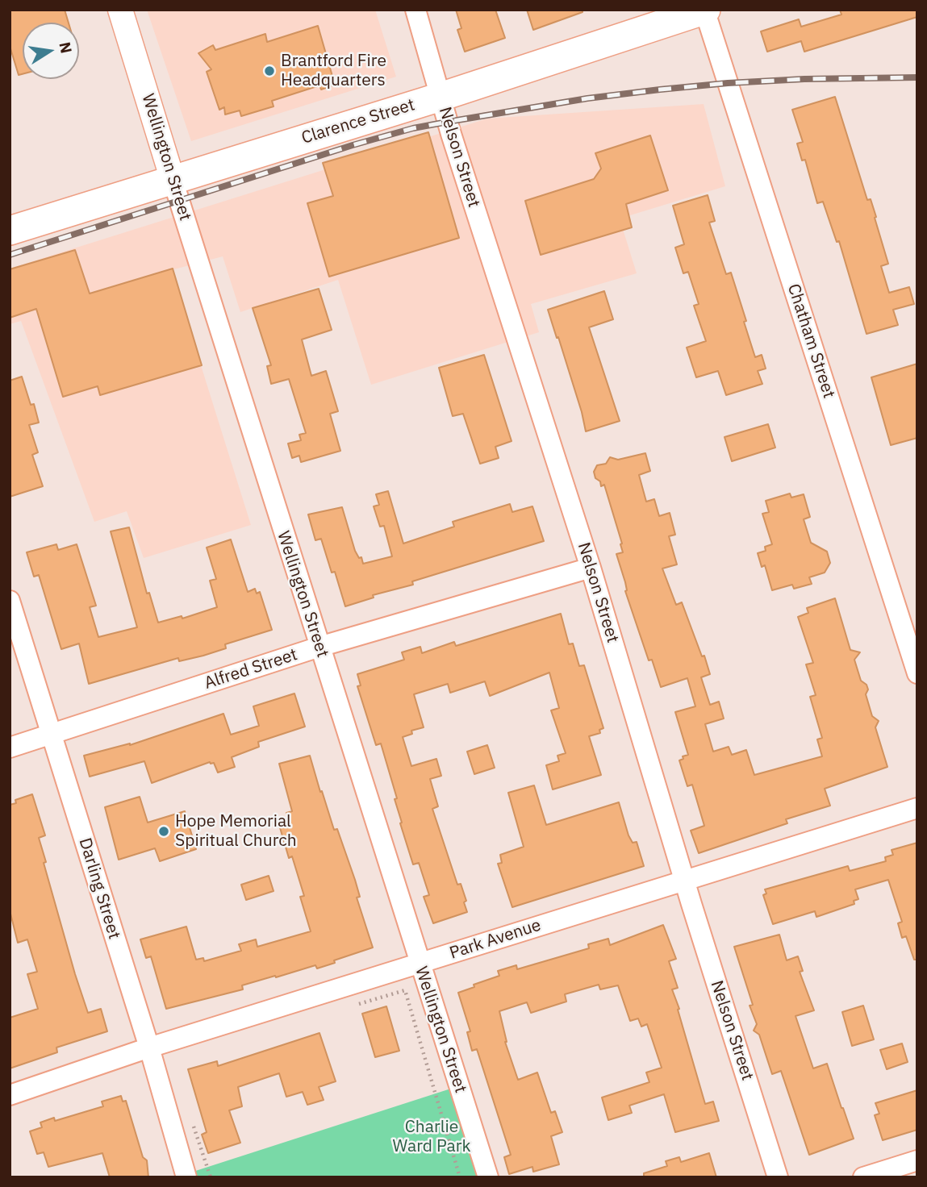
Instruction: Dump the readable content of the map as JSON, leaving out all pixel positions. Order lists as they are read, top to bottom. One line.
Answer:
{"streets":{"main road":["Clarence Street"],"street":["Wellington Street","Nelson Street","Chatham Street","Alfred Street","Darling Street","Park Avenue"]},"crossings":[["Clarence Street","Wellington Street"],["Clarence Street","Nelson Street"],["Clarence Street","Chatham Street"],["Wellington Street","Alfred Street"],["Wellington Street","Park Avenue"],["Nelson Street","Alfred Street"],["Nelson Street","Park Avenue"],["Alfred Street","Darling Street"],["Darling Street","Park Avenue"]],"parks":["Charlie Ward Park"],"places":["Brantford Fire Headquarters","Hope Memorial Spiritual Church"],"north":"right"}
